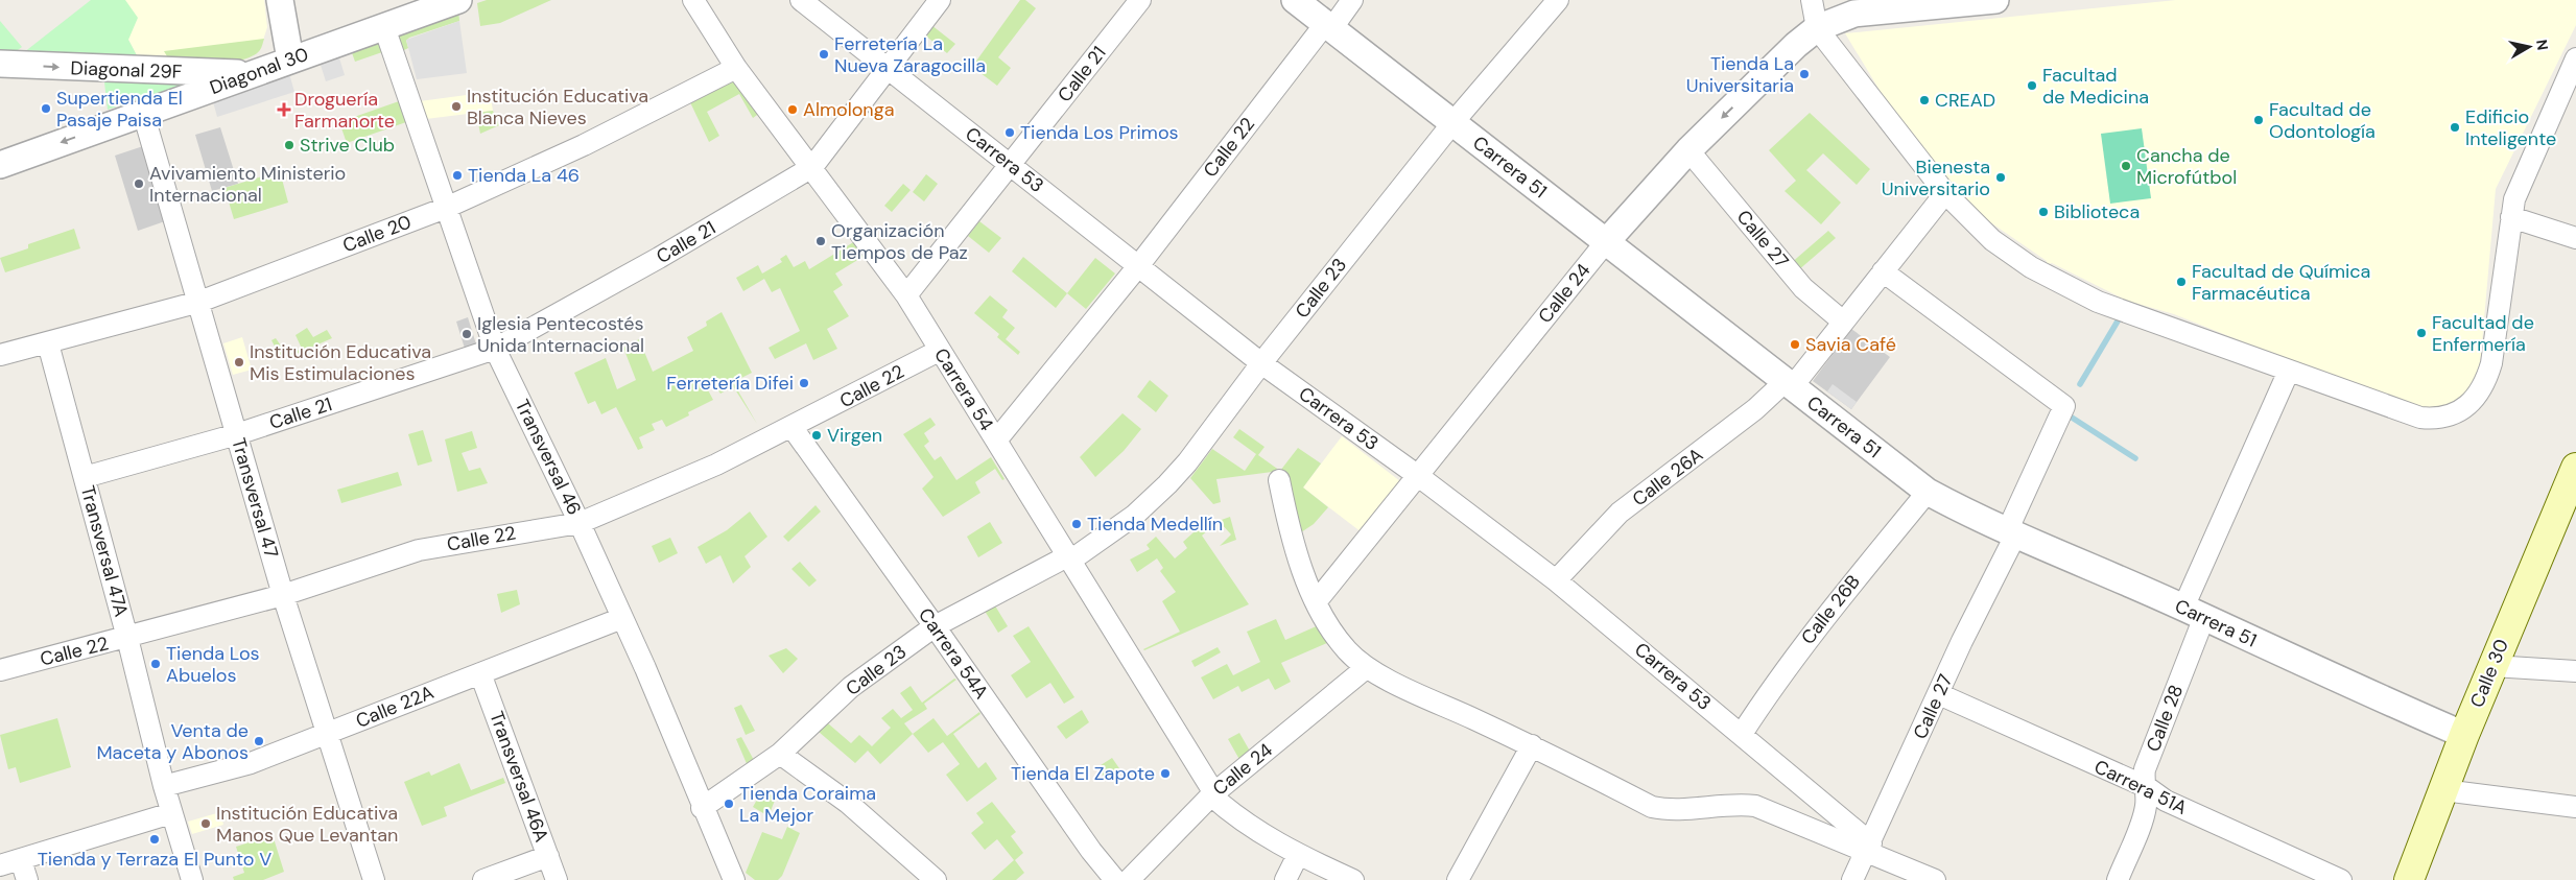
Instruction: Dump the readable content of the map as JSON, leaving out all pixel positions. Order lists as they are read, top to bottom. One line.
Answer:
{"streets":{"main road":["Calle 30"],"street":["Diagonal 29F","Diagonal 30","Calle 21","Calle 22","Carrera 53","Carrera 51","Calle 20","Calle 27","Calle 23","Calle 24","Carrera 54","Transversal 46","Calle 26A","Transversal 47","Transversal 47A","Calle 26B","Carrera 54A","Calle 22A","Calle 28","Transversal 46A","Carrera 51A"]},"crossings":[["Diagonal 29F","Diagonal 30"],["Diagonal 30","Transversal 46"],["Diagonal 30","Transversal 47"],["Calle 21","Carrera 53"],["Calle 21","Carrera 54"],["Calle 21","Transversal 46"],["Calle 21","Transversal 47"],["Calle 21","Transversal 47A"],["Calle 22","Carrera 53"],["Calle 22","Carrera 51"],["Calle 22","Carrera 54"],["Calle 22","Transversal 46"],["Calle 22","Transversal 47"],["Calle 22","Transversal 47A"],["Calle 22","Carrera 54A"],["Carrera 53","Calle 27"],["Carrera 53","Calle 23"],["Carrera 53","Calle 24"],["Carrera 53","Calle 26A"],["Carrera 53","Calle 26B"],["Carrera 51","Calle 27"],["Carrera 51","Calle 23"],["Carrera 51","Calle 24"],["Carrera 51","Calle 26A"],["Carrera 51","Calle 26B"],["Carrera 51","Calle 30"],["Carrera 51","Calle 28"],["Calle 20","Carrera 54"],["Calle 20","Transversal 46"],["Calle 20","Transversal 47"],["Calle 20","Transversal 47A"],["Calle 27","Calle 24"],["Calle 27","Calle 26A"],["Calle 27","Carrera 51A"],["Calle 23","Carrera 54"],["Calle 23","Transversal 46"],["Calle 23","Carrera 54A"],["Calle 24","Carrera 54"],["Transversal 46","Calle 22A"],["Transversal 47","Calle 22A"],["Transversal 47A","Calle 22A"],["Calle 22A","Transversal 46A"],["Calle 28","Carrera 51A"]],"one_way":["Diagonal 29F"],"places":{"other":["Ferretería La Nueva Zaragocilla","Tienda La Universitaria","Facultad de Medicina","CREAD","Institución Educativa Blanca Nieves","Supertienda El Pasaje Paisa","Almolonga","Facultad de Odontología","Edificio Inteligente","Tienda Los Primos","Strive Club","Cancha de Microfútbol","Tienda La 46","Bienesta Universitario","Avivamiento Ministerio Internacional","Biblioteca","Organización Tiempos de Paz","Facultad de Química Farmacéutica","Facultad de Enfermería","Iglesia Pentecostés Unida Internacional","Savia Café","Institución Educativa Mis Estimulaciones","Ferretería Difei","Virgen","Tienda Medellín","Tienda Los Abuelos","Venta de Maceta y Abonos","Tienda El Zapote","Tienda Coraima La Mejor","Institución Educativa Manos Que Levantan","Tienda y Terraza El Punto V"],"health":["Droguería Farmanorte"]},"north":"right"}
